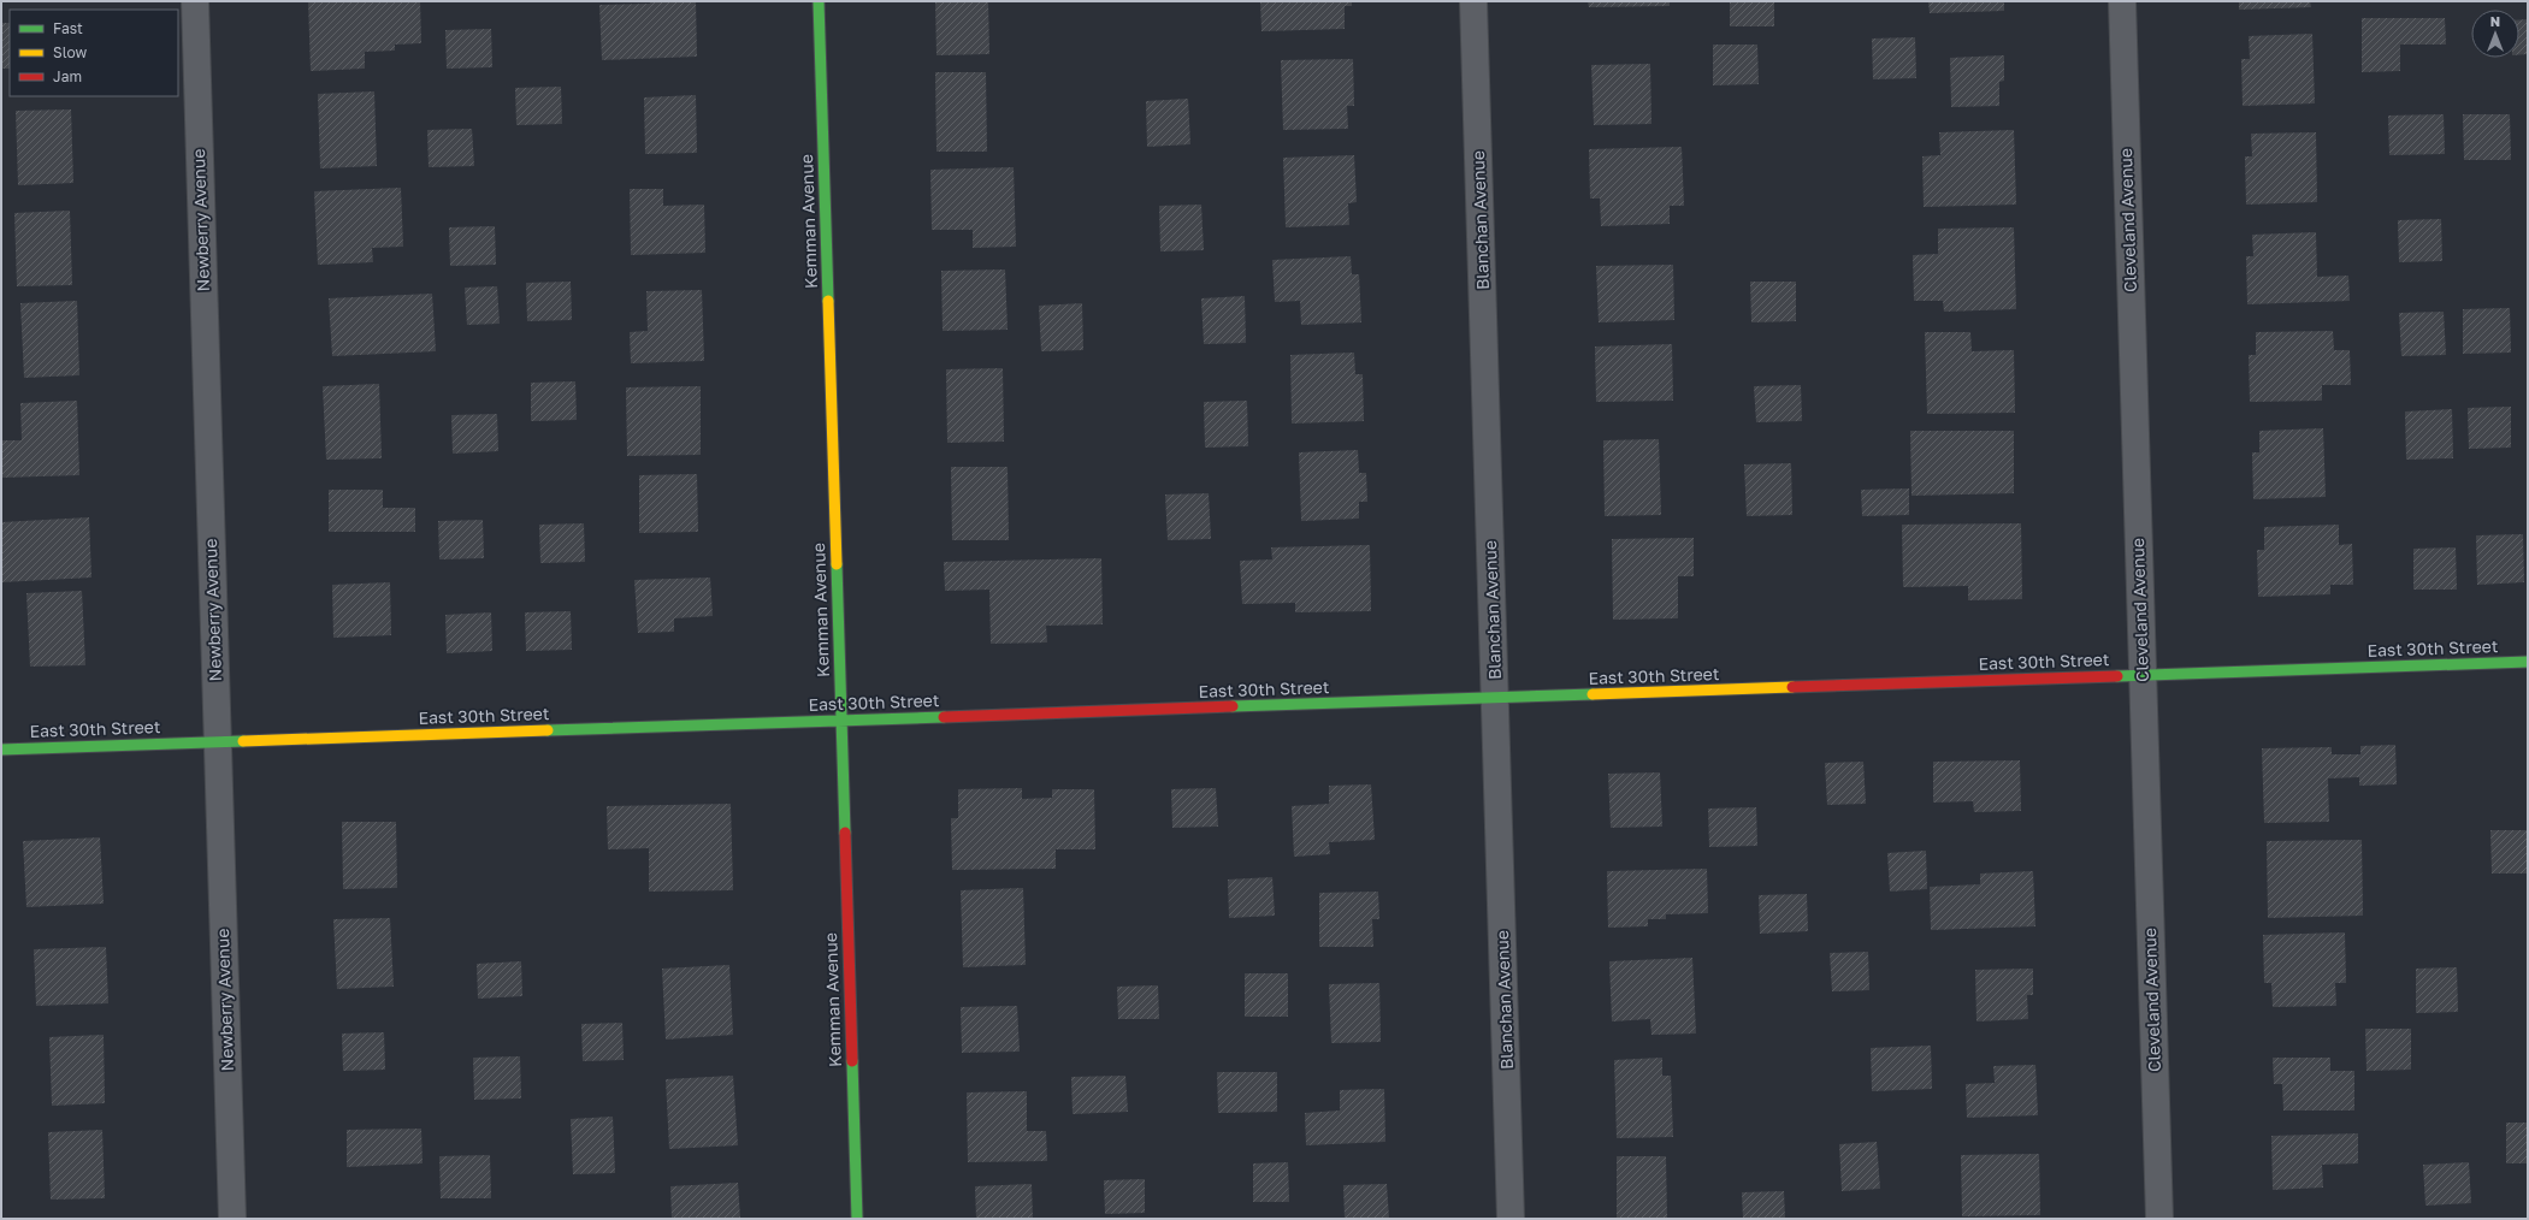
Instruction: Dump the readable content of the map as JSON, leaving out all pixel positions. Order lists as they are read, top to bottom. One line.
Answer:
{"streets":{"street":["Newberry Avenue","Blanchan Avenue","Cleveland Avenue","Kemman Avenue","East 30th Street"]},"crossings":[["Newberry Avenue","East 30th Street"],["Blanchan Avenue","East 30th Street"],["Cleveland Avenue","East 30th Street"],["Kemman Avenue","East 30th Street"]],"legend":["Fast","Slow","Jam"],"north":"top"}
